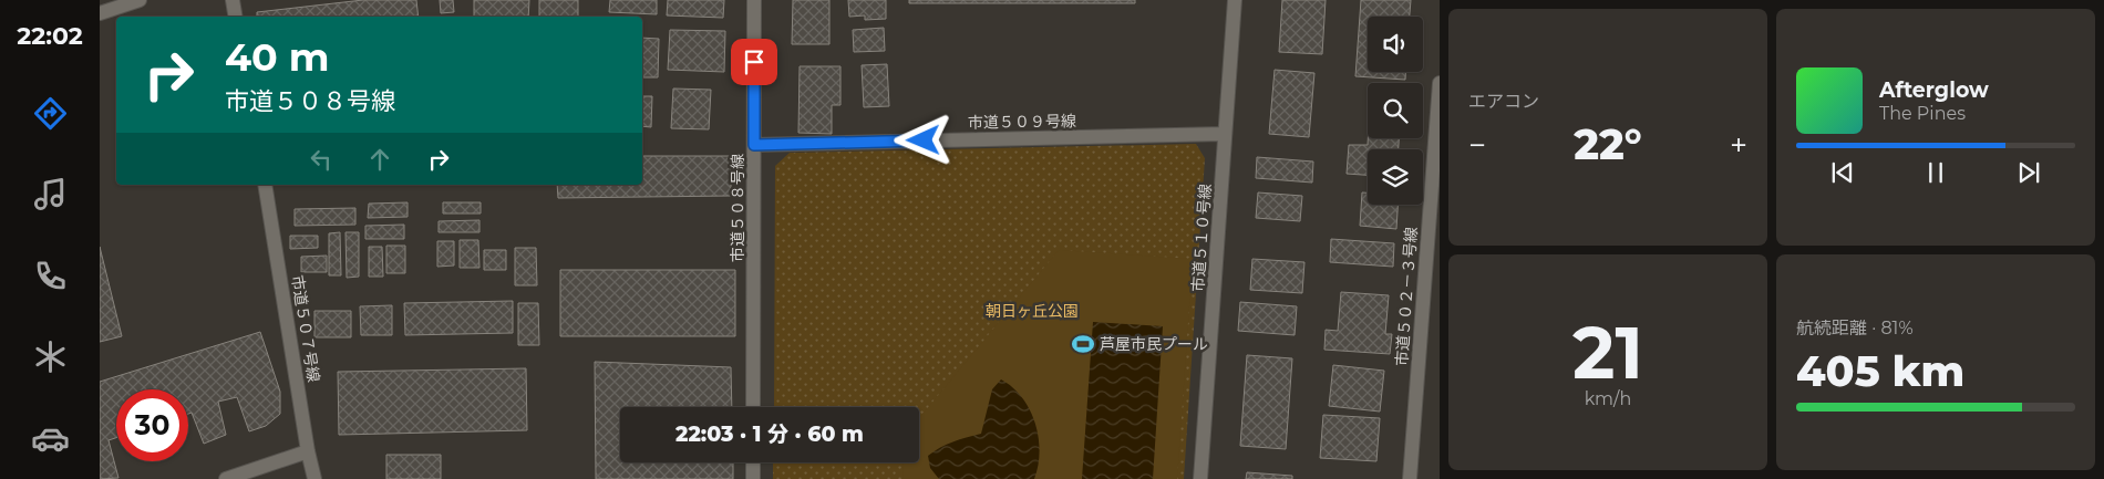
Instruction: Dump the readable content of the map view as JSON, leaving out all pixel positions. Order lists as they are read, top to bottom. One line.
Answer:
{"streets":{"street":["市道５０９号線","市道５０８号線","市道５１０号線","市道５０２－３号線","市道５０７号線"]},"crossings":[["市道５０９号線","市道５０８号線"],["市道５０９号線","市道５１０号線"]],"parks":["朝日ヶ丘公園"],"places":{"sports":["芦屋市民プール"]},"page":{"tabs":"22:02","tile":["エアコン",["21","km/h"],["航続距離 · 81%","405 km"]],"turn":["40 m","市道５０８号線"],"song":["Afterglow","The Pines"],"heat":["−","22°","+"],"limit":"30","trip":"22:03 · 1 分 · 60 m"}}
